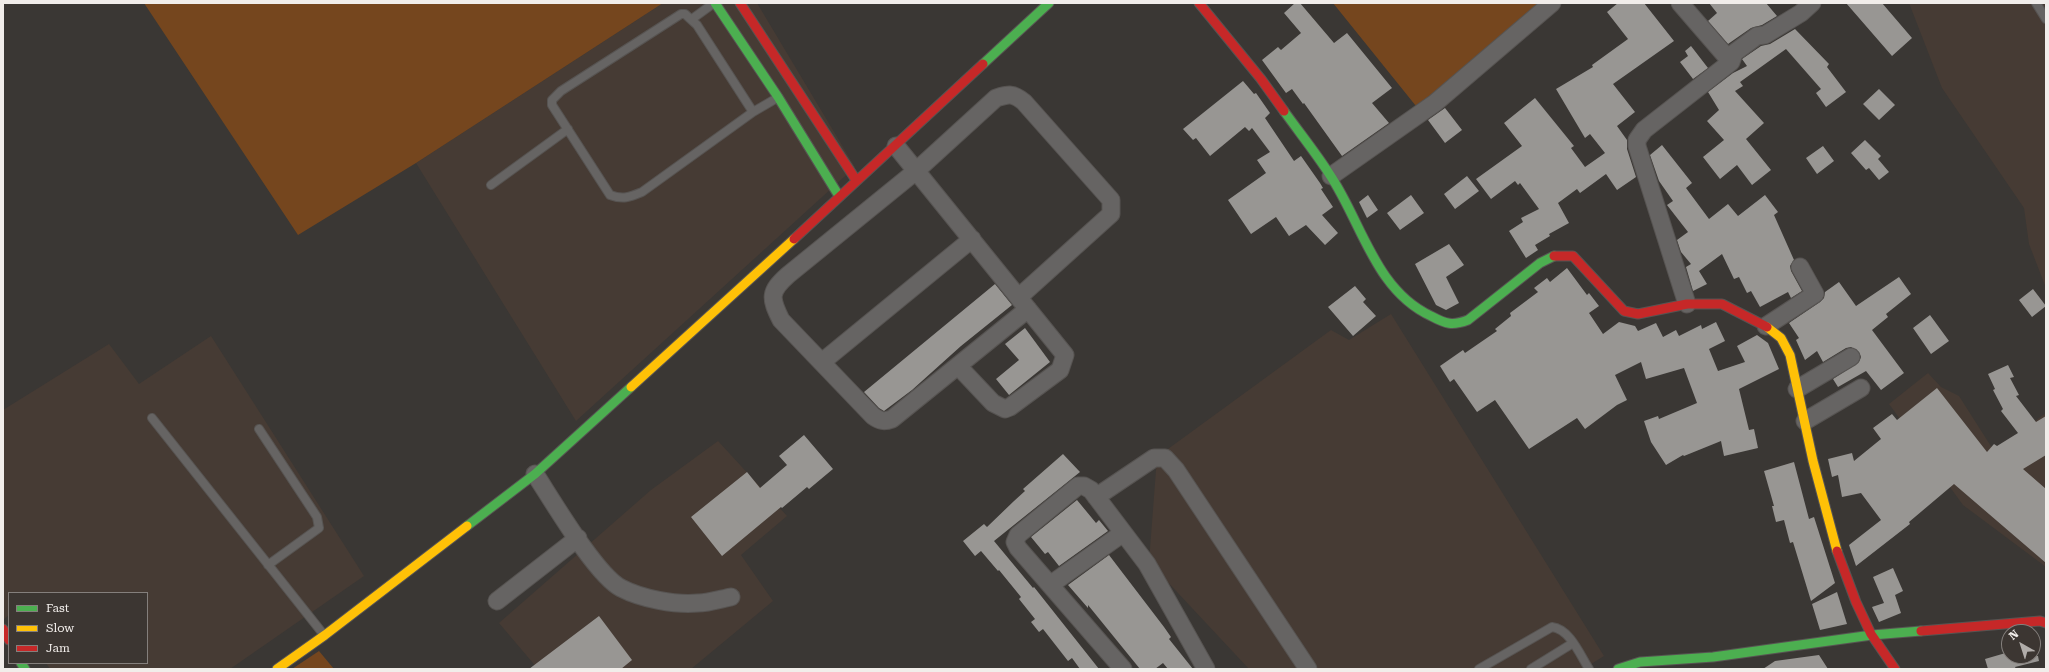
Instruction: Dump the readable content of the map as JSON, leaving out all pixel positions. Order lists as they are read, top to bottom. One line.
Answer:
{"legend":["Fast","Slow","Jam"],"north":"top left"}
